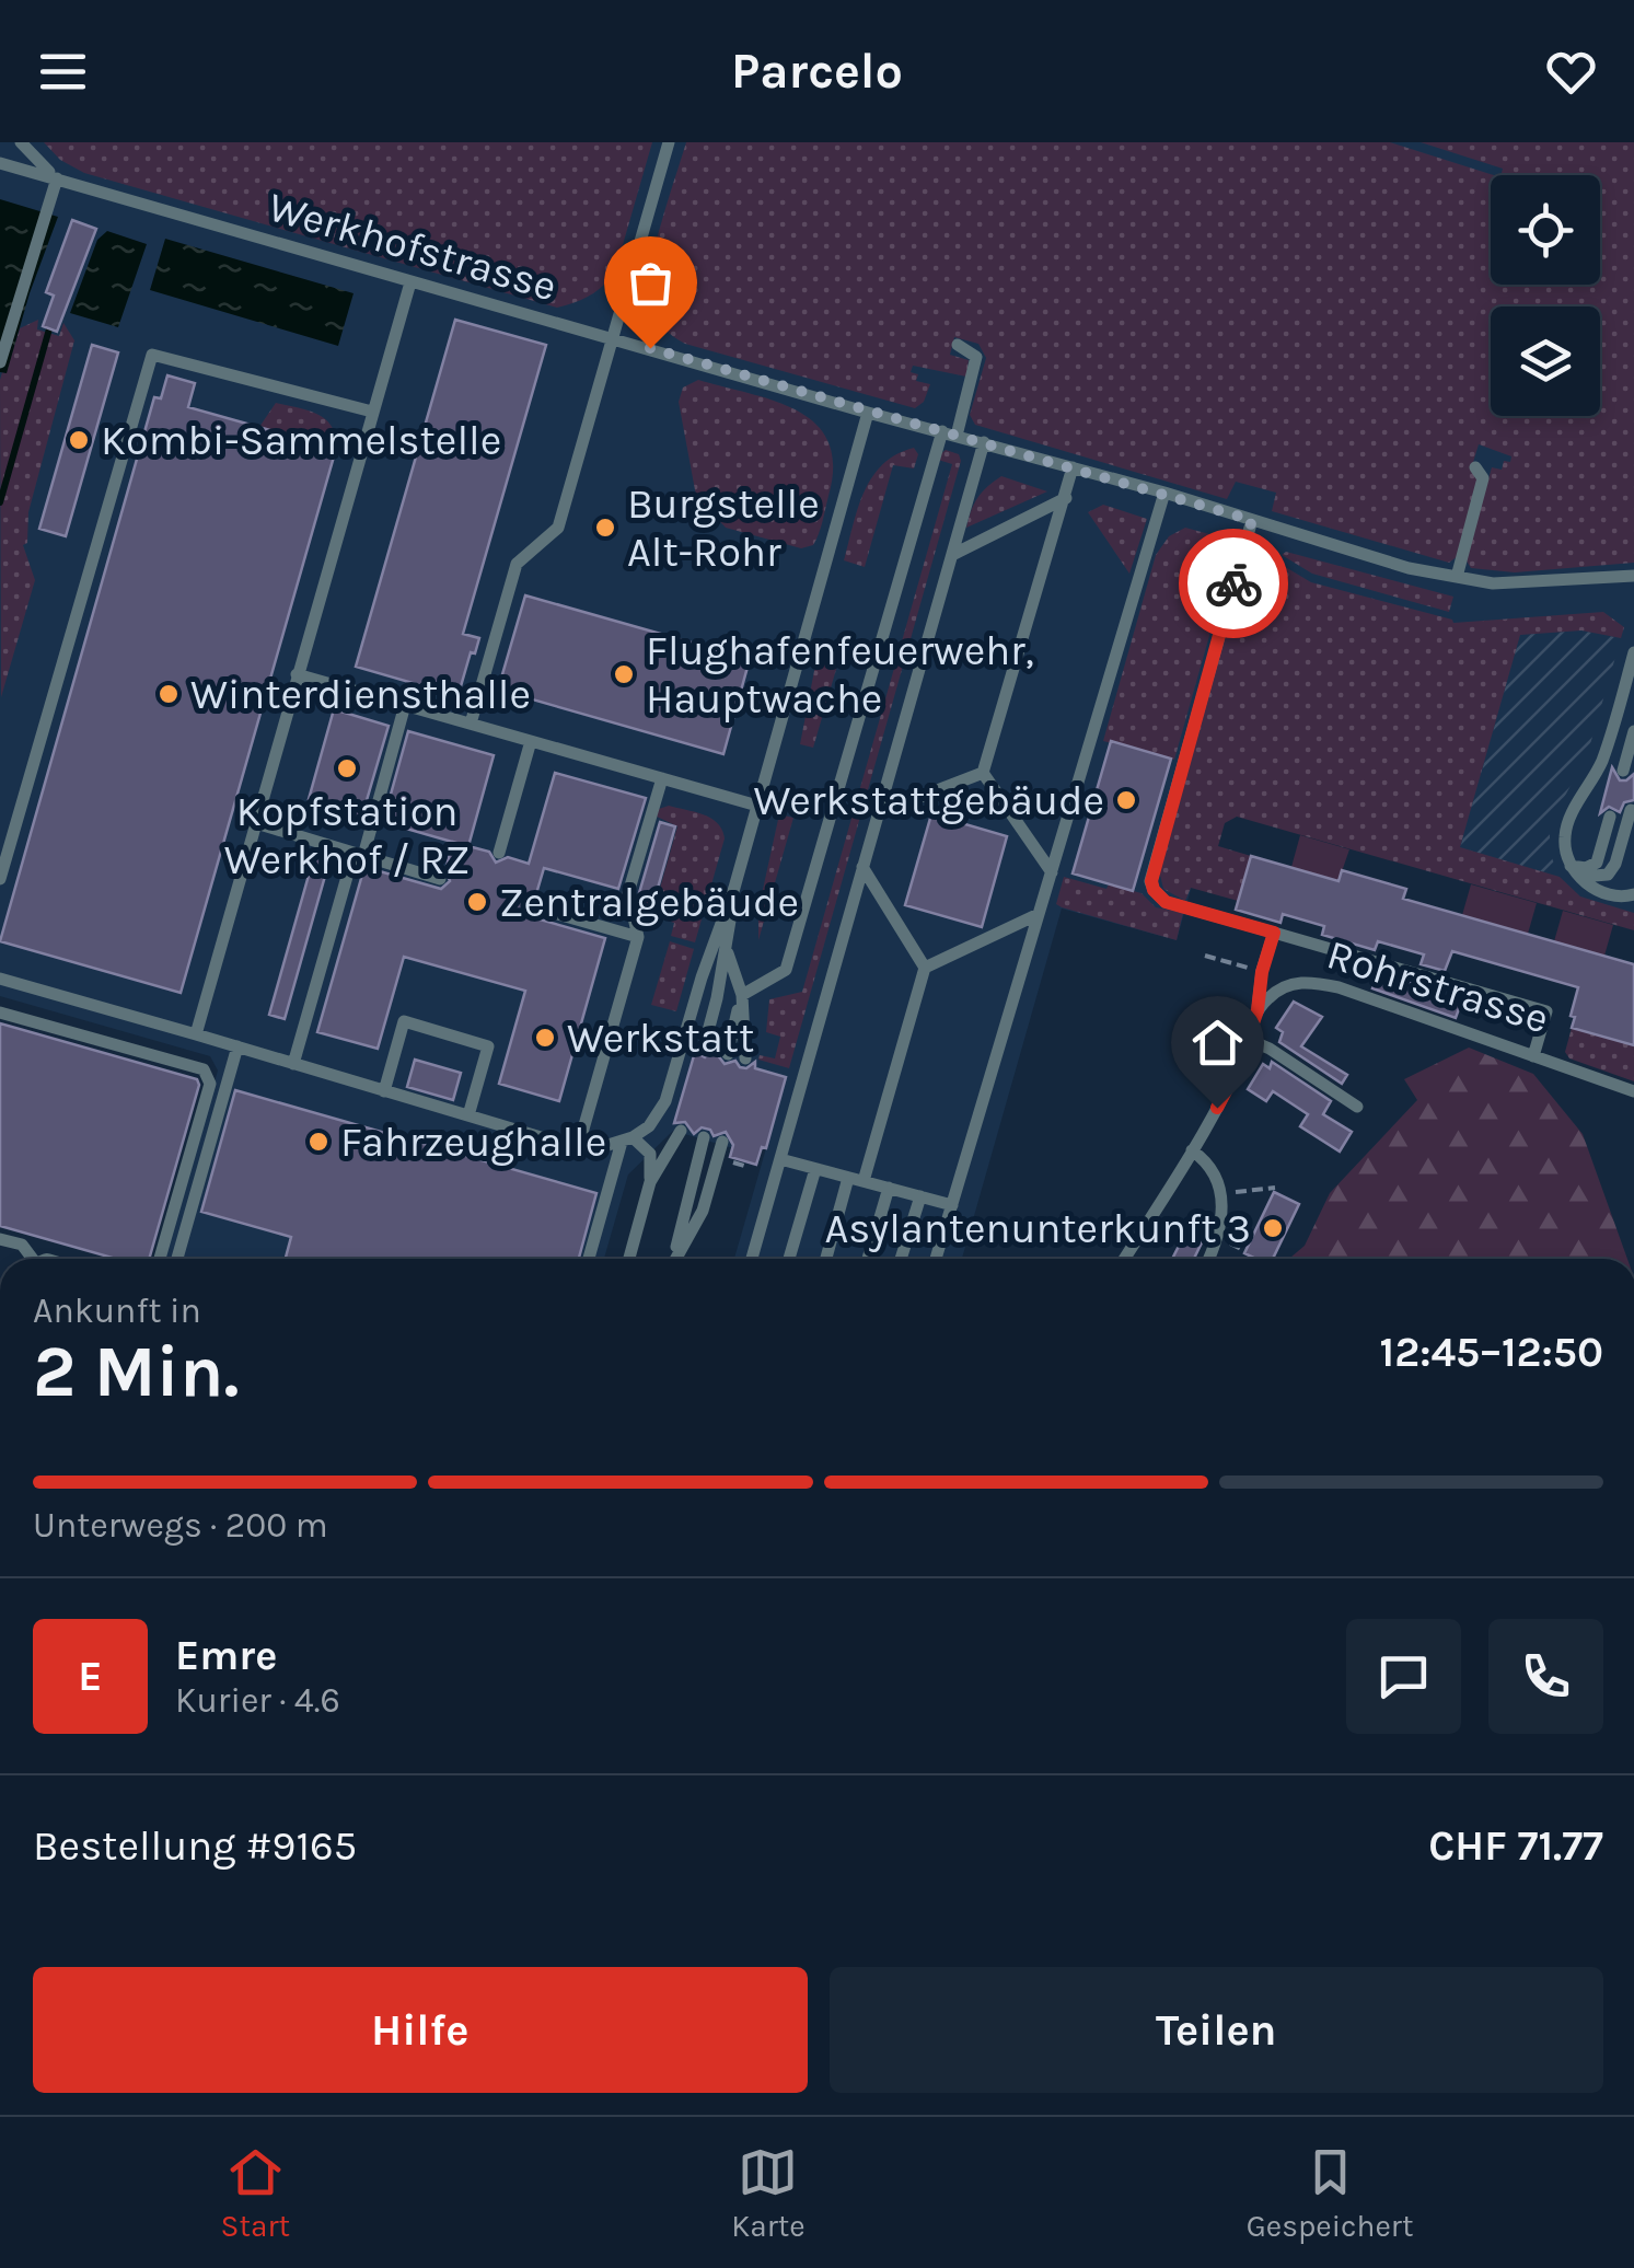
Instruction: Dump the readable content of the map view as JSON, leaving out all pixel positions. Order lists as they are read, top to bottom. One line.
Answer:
{"streets":{"lane":["Werkhofstrasse","Rohrstrasse"]},"places":["Kombi-Sammelstelle","Burgstelle Alt-Rohr","Flughafenfeuerwehr, Hauptwache","Winterdiensthalle","Kopfstation Werkhof / RZ","Werkstattgebäude","Zentralgebäude","Werkstatt","Fahrzeughalle","Asylantenunterkunft 3"],"page":{"header":"Parcelo","heading":["2 Min.","Ankunft in","12:45–12:50"],"panel":["Emre","Kurier · 4.6","Bestellung #9165","CHF 71.77"],"bar":"Unterwegs · 200 m","round":"E","buttons":["Hilfe","Teilen"],"tabs":["Start","Karte","Gespeichert"]}}
